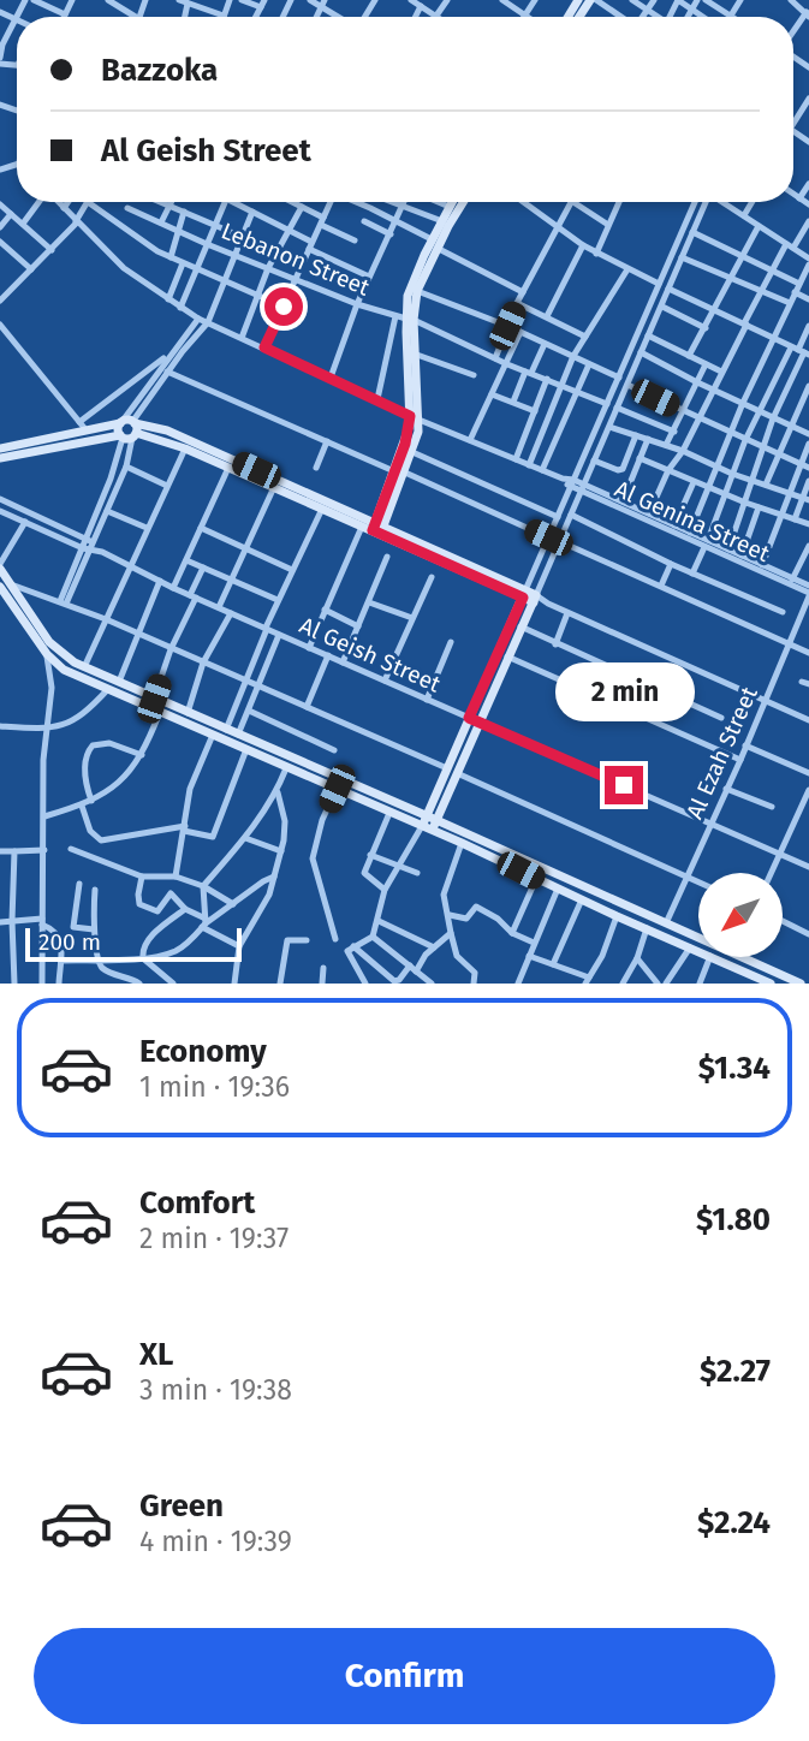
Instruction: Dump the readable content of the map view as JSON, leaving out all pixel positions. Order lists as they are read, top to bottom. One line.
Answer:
{"streets":{"street":["Lebanon Street","Al Genina Street","Al Geish Street","Al Ezah Street"]},"crossings":[["Al Genina Street","Al Ezah Street"],["Al Geish Street","Al Ezah Street"]],"scale_bar":"200 m","north":"bottom left","page":{"banner":["Bazzoka","Al Geish Street"],"bubble":"2 min","scale":"200 m","list":[{"name":"Economy","note":"1 min · 19:36","value":"$1.34"},{"name":"Comfort","note":"2 min · 19:37","value":"$1.80"},{"name":"XL","note":"3 min · 19:38","value":"$2.27"},{"name":"Green","note":"4 min · 19:39","value":"$2.24"}],"buttons":"Confirm"}}
